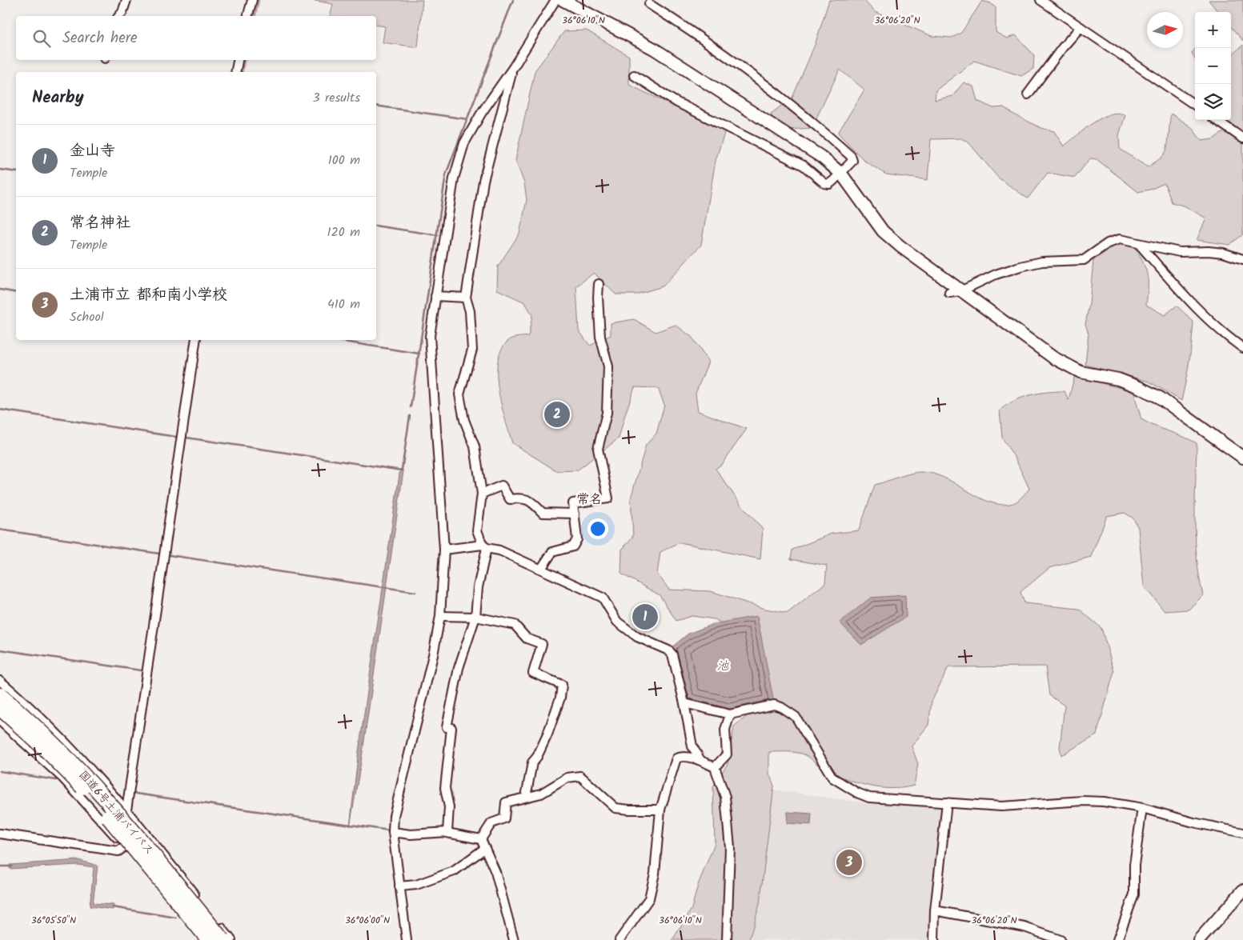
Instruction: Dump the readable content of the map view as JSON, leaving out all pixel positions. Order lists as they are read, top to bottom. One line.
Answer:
{"streets":{"highway":["国道6号土浦バイパス"]},"districts":["常名"],"water":["池"],"north":"right","page":{"map_buttons":["+","−"],"search":"Search here","heading":["Nearby","3 results"],"list":[{"mark":"1","name":"金山寺","note":"Temple","value":"100 m"},{"mark":"2","name":"常名神社","note":"Temple","value":"120 m"},{"mark":"3","name":"土浦市立 都和南小学校","note":"School","value":"410 m"}],"pins":["2","1","3"]},"coordinates":["36°06'10\"N","36°06'20\"N","36°05'50\"N","36°06'00\"N"]}
